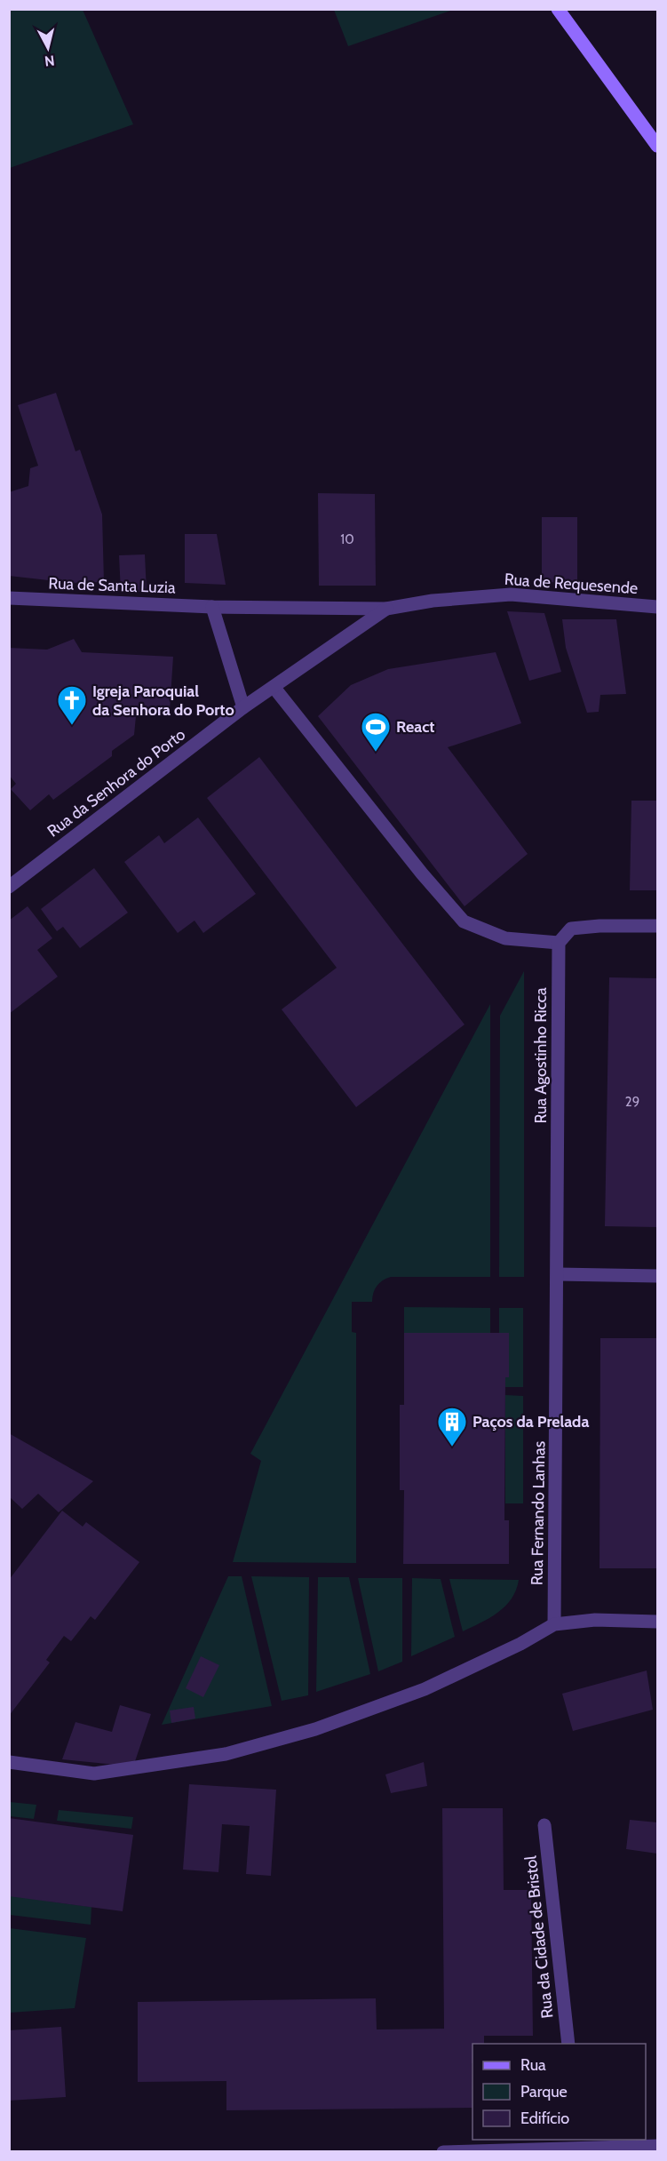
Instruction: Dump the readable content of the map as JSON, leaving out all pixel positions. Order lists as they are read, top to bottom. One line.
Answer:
{"streets":{"street":["Rua de Requesende","Rua de Santa Luzia","Rua da Senhora do Porto","Rua Agostinho Ricca","Rua Fernando Lanhas","Rua da Cidade de Bristol"]},"crossings":[["Rua de Requesende","Rua de Santa Luzia"],["Rua de Requesende","Rua da Senhora do Porto"],["Rua de Santa Luzia","Rua da Senhora do Porto"],["Rua Agostinho Ricca","Rua Fernando Lanhas"]],"places":{"church":["Igreja Paroquial da Senhora do Porto"],"sports":["React"],"building":["Paços da Prelada"]},"house_numbers":["10","29"],"legend":["Rua","Parque","Edifício"],"north":"bottom"}
